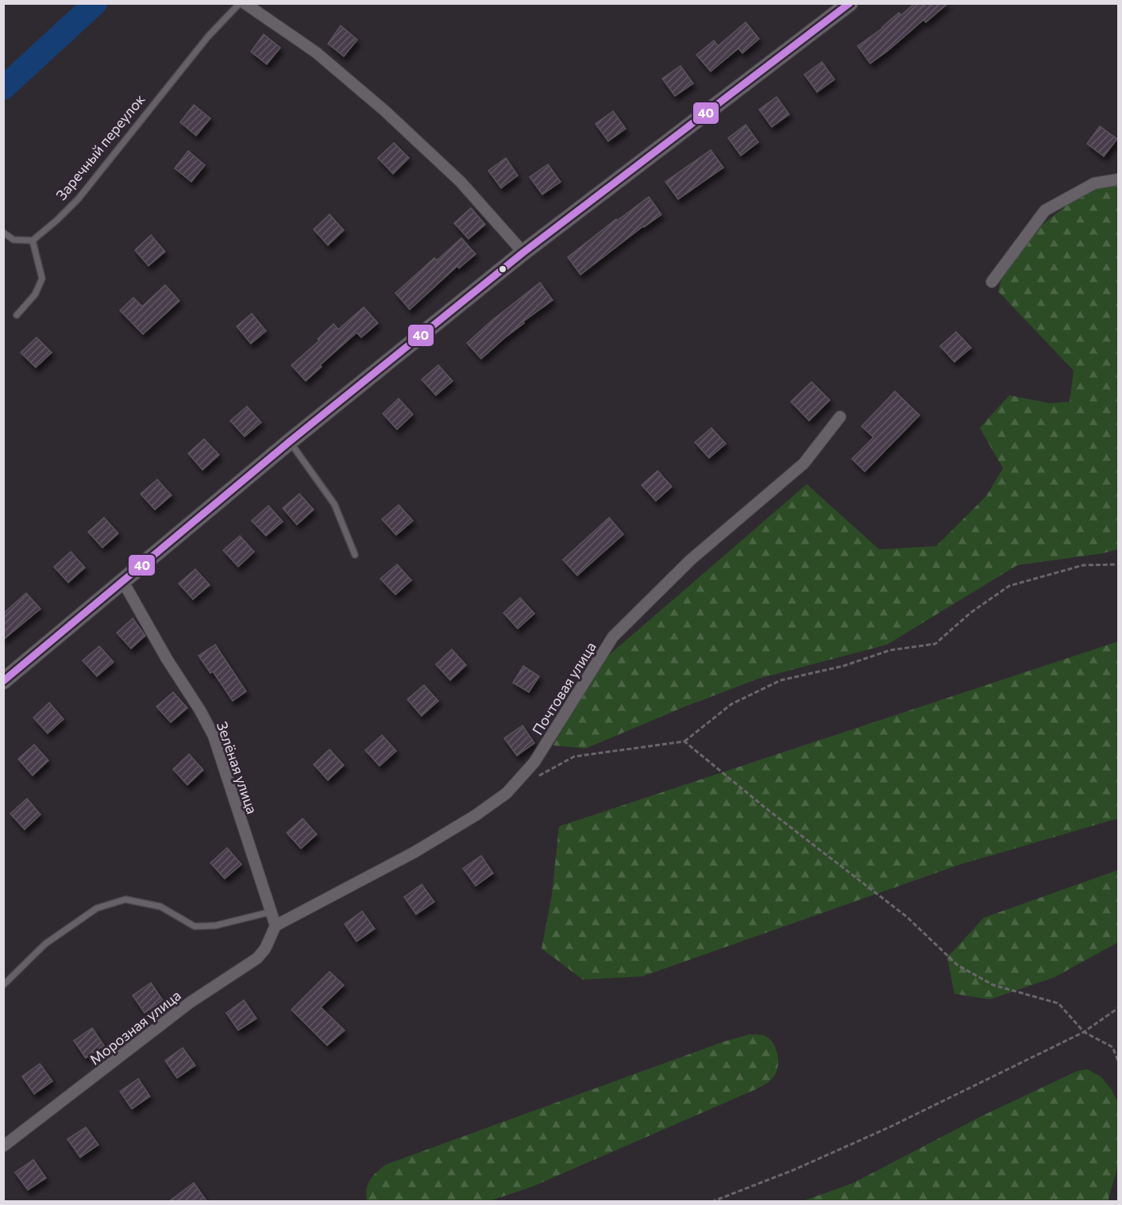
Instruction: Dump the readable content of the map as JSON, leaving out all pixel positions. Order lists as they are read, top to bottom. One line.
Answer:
{"streets":{"street":["Почтовая улица","Зелёная улица","Морозная улица"],"lane":["Заречный переулок"]},"crossings":[["Почтовая улица","Зелёная улица"],["Почтовая улица","Морозная улица"],["Зелёная улица","Морозная улица"]],"lines":["transit line 40"]}
